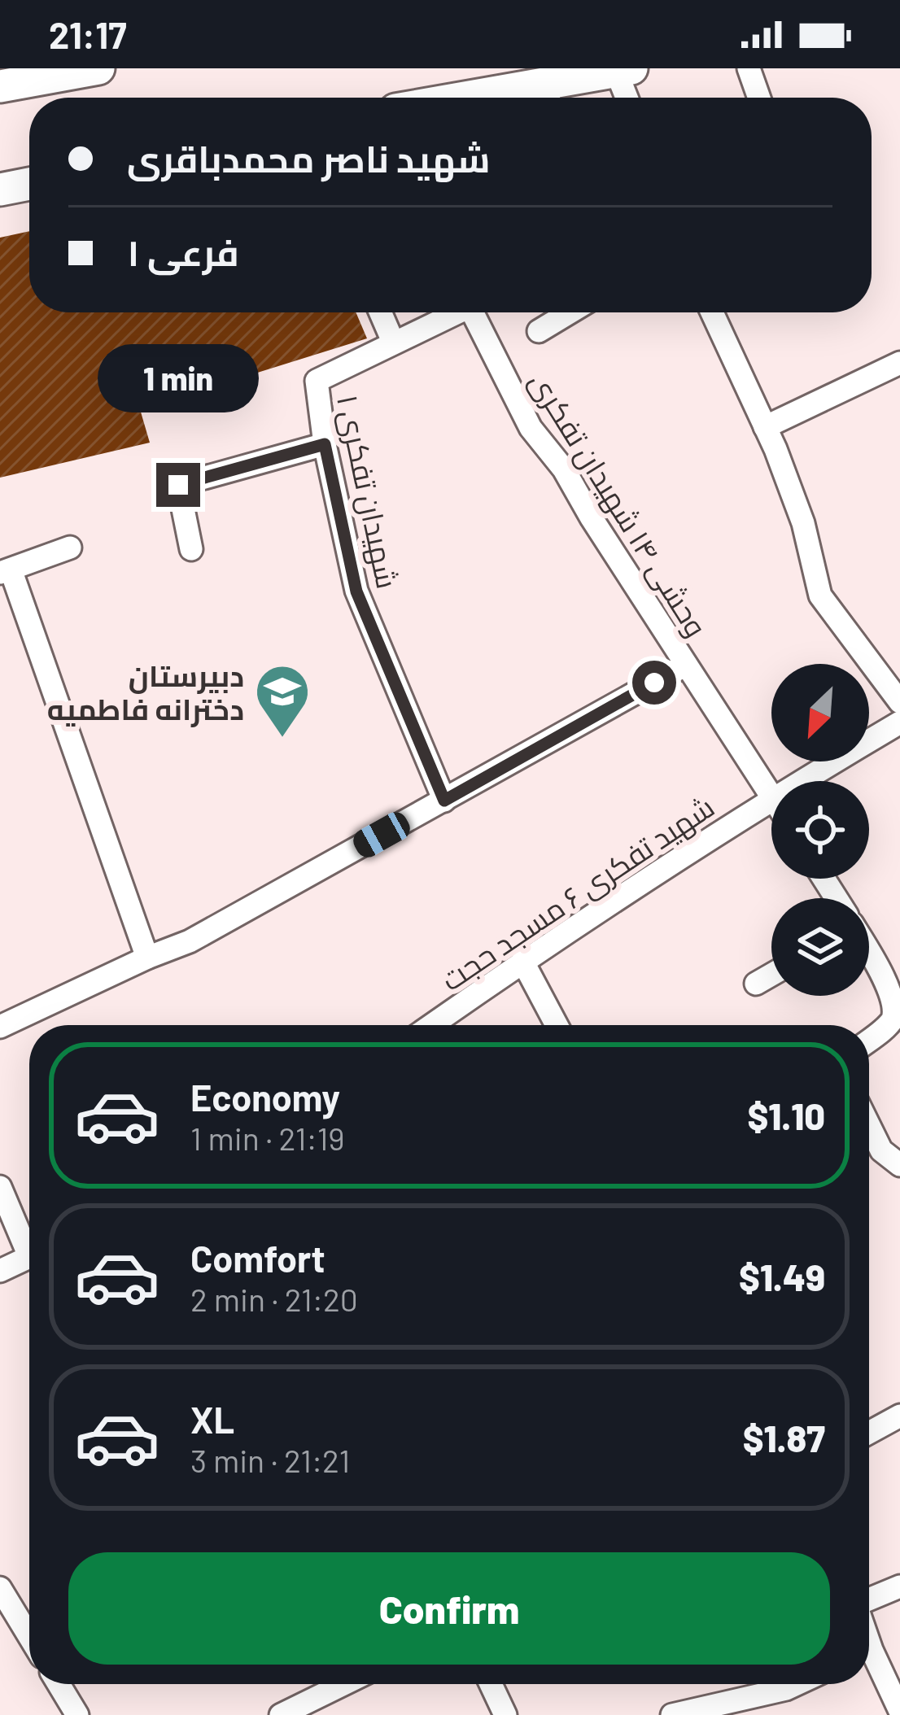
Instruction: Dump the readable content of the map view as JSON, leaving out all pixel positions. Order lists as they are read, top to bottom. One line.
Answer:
{"streets":{"street":["شهیدان تفکری ۱","وحشی ۱۴ شهیدان تفکری","شهید تفکری ۶ مسجد حجت"]},"crossings":[["شهیدان تفکری ۱","وحشی ۱۴ شهیدان تفکری"]],"places":{"school or university":["دبیرستان دخترانه فاطمیه"]},"north":"bottom left","page":{"status":"21:17","banner":["شهید ناصر محمدباقری","فرعی ۱"],"bubble":"1 min","list":[{"name":"Economy","note":"1 min · 21:19","value":"$1.10"},{"name":"Comfort","note":"2 min · 21:20","value":"$1.49"},{"name":"XL","note":"3 min · 21:21","value":"$1.87"}],"buttons":"Confirm"}}
